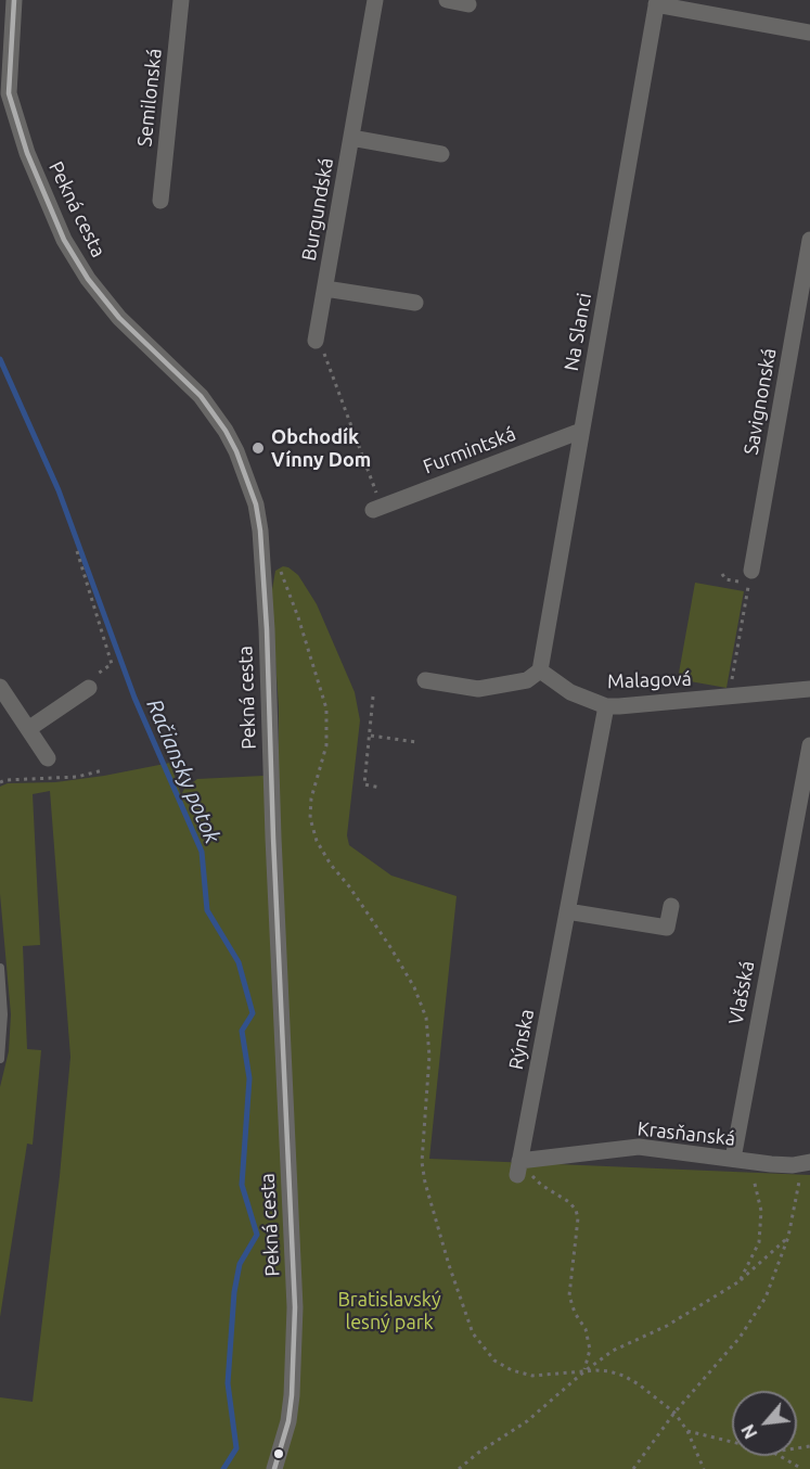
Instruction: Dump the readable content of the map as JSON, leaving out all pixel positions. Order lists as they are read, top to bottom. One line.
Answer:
{"streets":{"street":["Semilonská","Pekná cesta","Burgundská","Na Slanci","Savignonská","Furmintská","Malagová","Vlašská","Rýnska","Krasňanská"]},"crossings":[["Na Slanci","Furmintská"],["Na Slanci","Malagová"],["Malagová","Rýnska"],["Vlašská","Krasňanská"],["Rýnska","Krasňanská"]],"water":["Račiansky potok"],"parks":["Bratislavský lesný park"],"places":["Obchodík Vínny Dom"],"north":"bottom left"}
